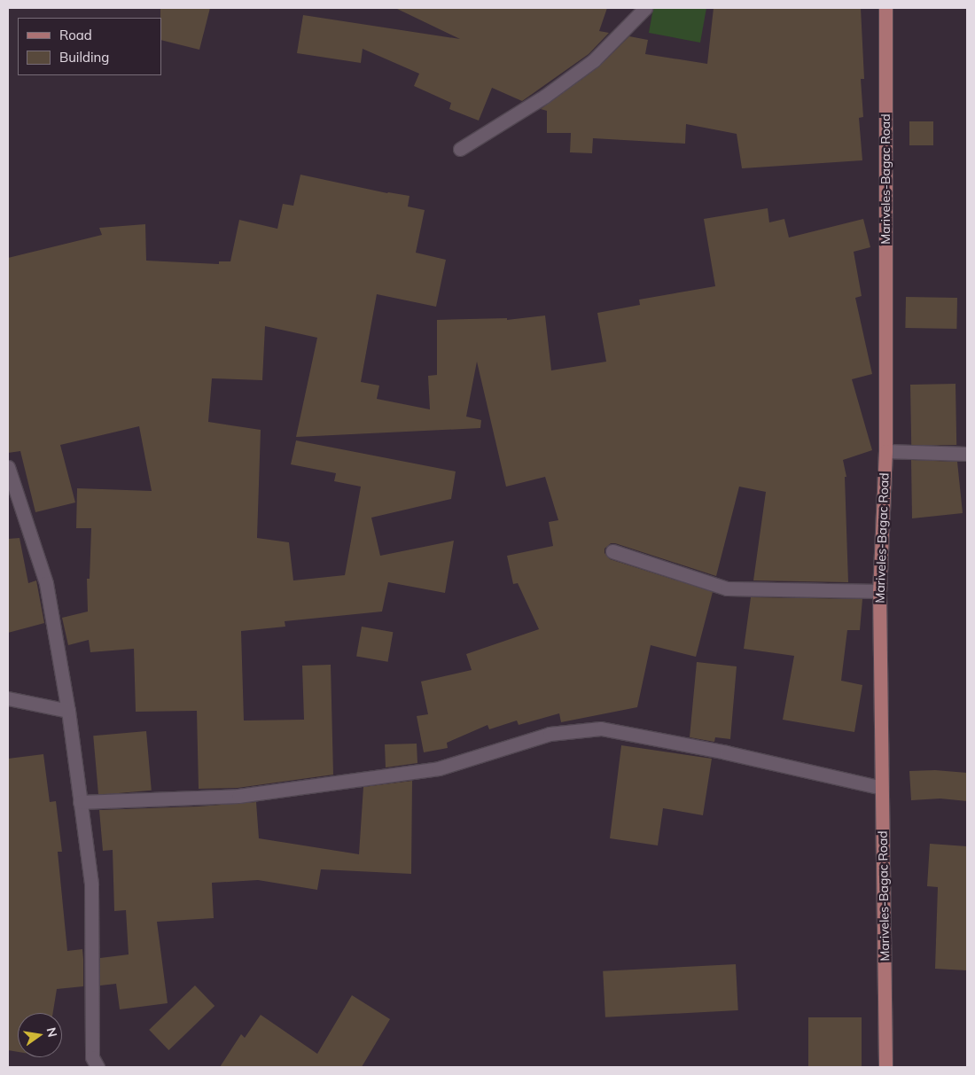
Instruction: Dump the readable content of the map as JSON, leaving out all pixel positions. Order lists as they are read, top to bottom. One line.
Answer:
{"streets":{"main road":["Mariveles-Bagac Road"]},"legend":["Road","Building"],"north":"right"}
